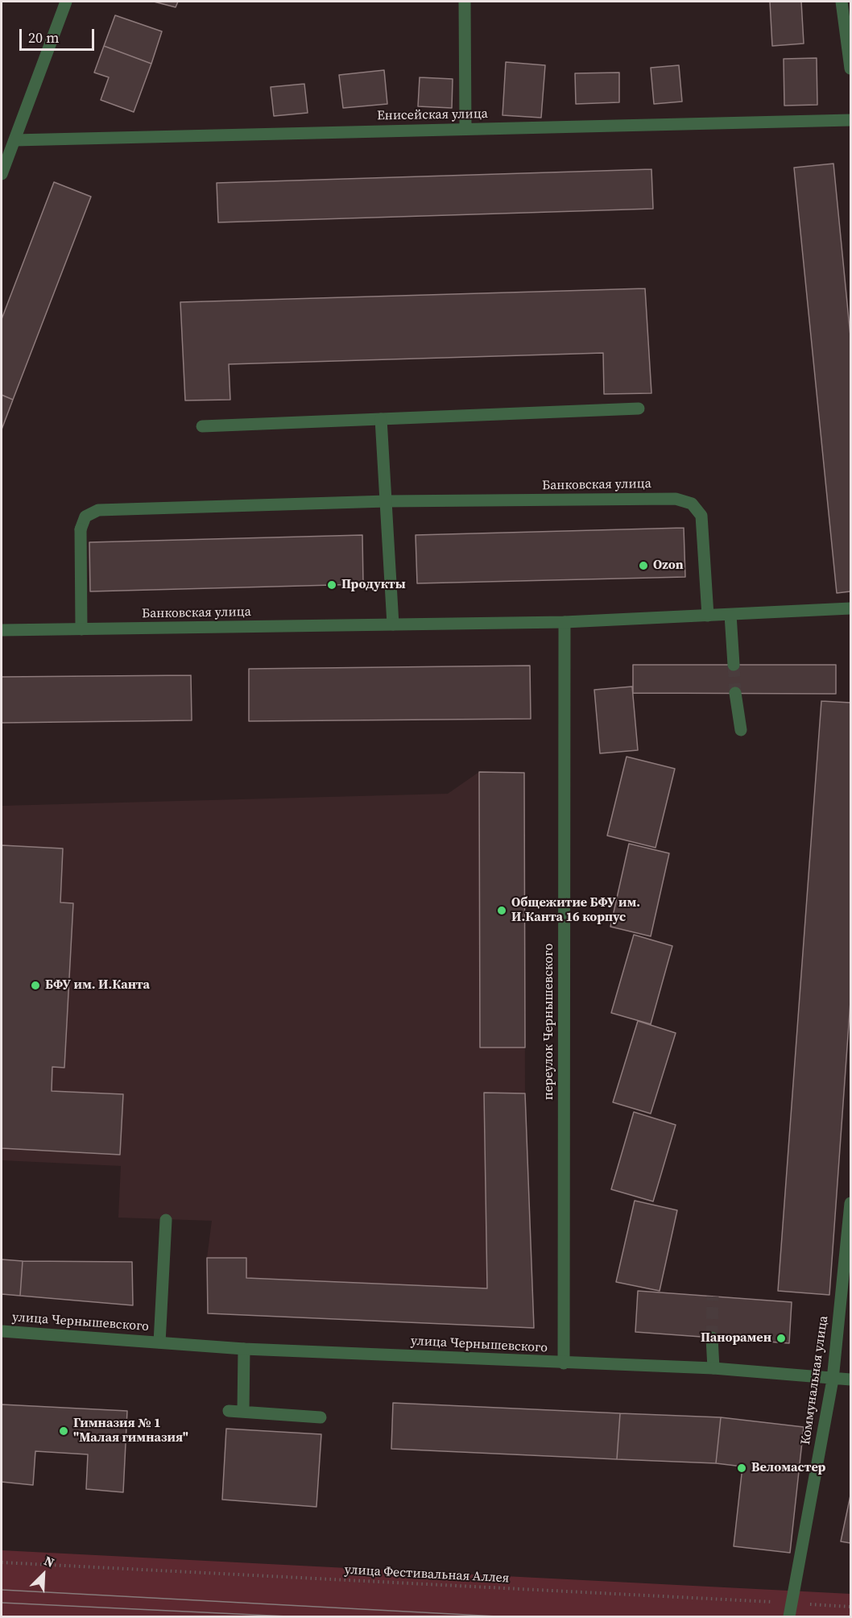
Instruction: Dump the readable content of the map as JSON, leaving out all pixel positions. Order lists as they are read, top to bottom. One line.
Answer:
{"streets":{"street":["Енисейская улица","Банковская улица","переулок Чернышевского","улица Чернышевского","Коммунальная улица"],"path":["улица Фестивальная Аллея"]},"crossings":[["Банковская улица","переулок Чернышевского"],["переулок Чернышевского","улица Чернышевского"],["улица Чернышевского","Коммунальная улица"],["Коммунальная улица","улица Фестивальная Аллея"]],"places":["Ozon","Продукты","Общежитие БФУ им. И.Канта 16 корпус","БФУ им. И.Канта","Панорамен","Гимназия № 1 \"Малая гимназия\"","Веломастер"],"scale_bar":"20 m","north":"top right"}
